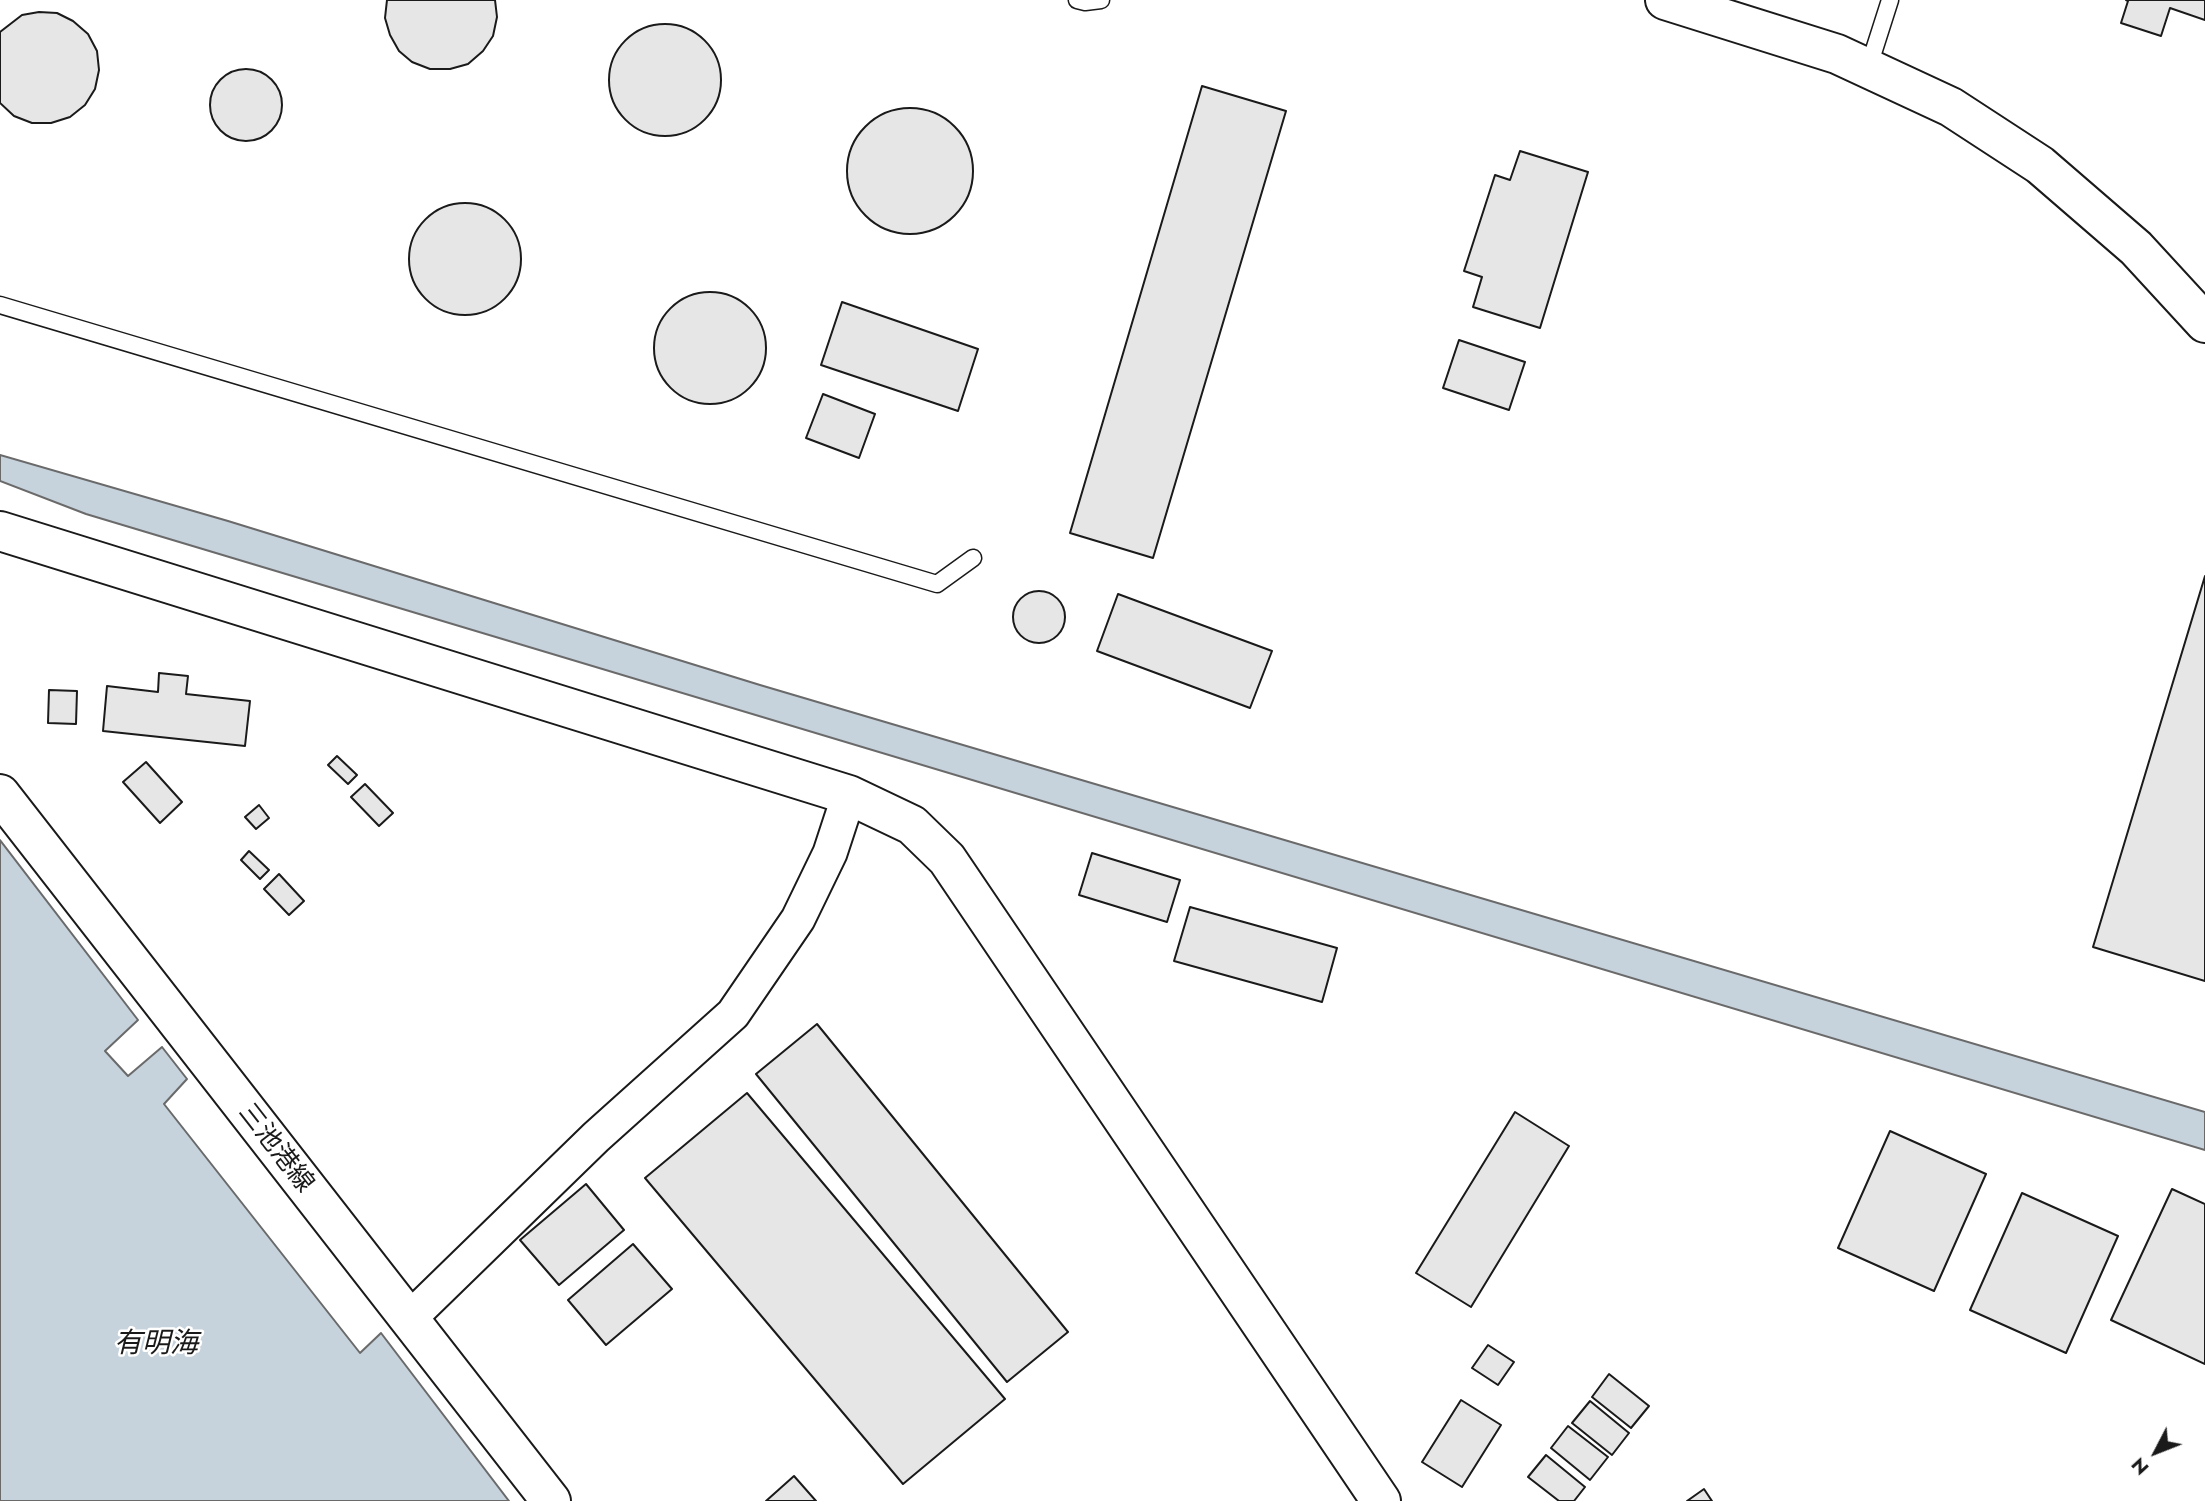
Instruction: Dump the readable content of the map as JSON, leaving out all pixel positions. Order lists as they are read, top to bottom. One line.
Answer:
{"streets":{"street":["三池港線"]},"water":["有明海"],"north":"bottom left"}
